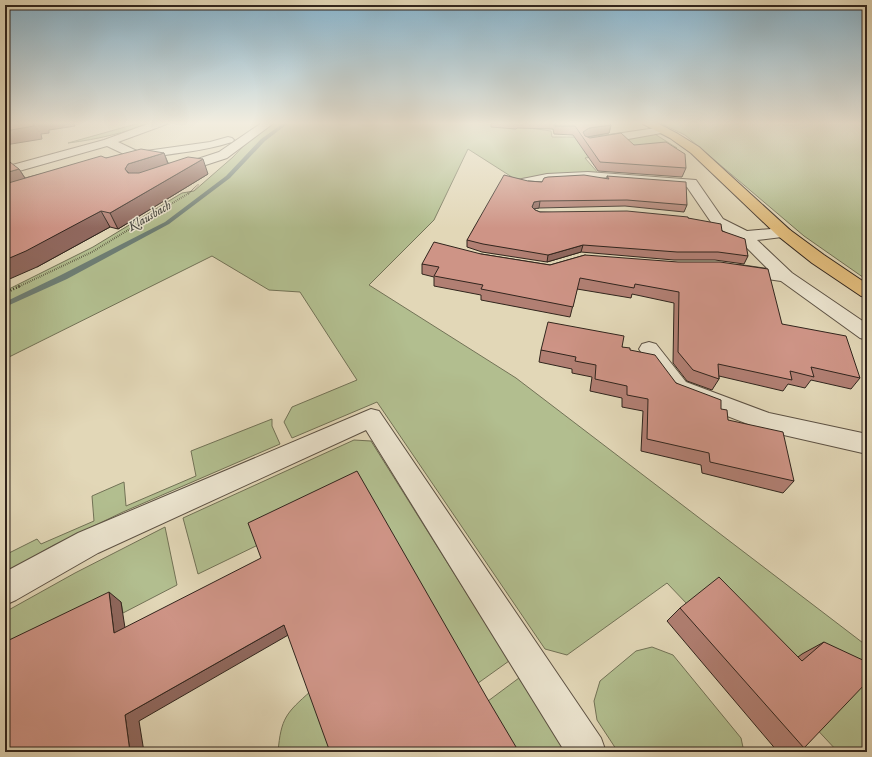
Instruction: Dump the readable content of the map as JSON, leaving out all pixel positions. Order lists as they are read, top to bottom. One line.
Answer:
{"water":["Klausbach"]}
